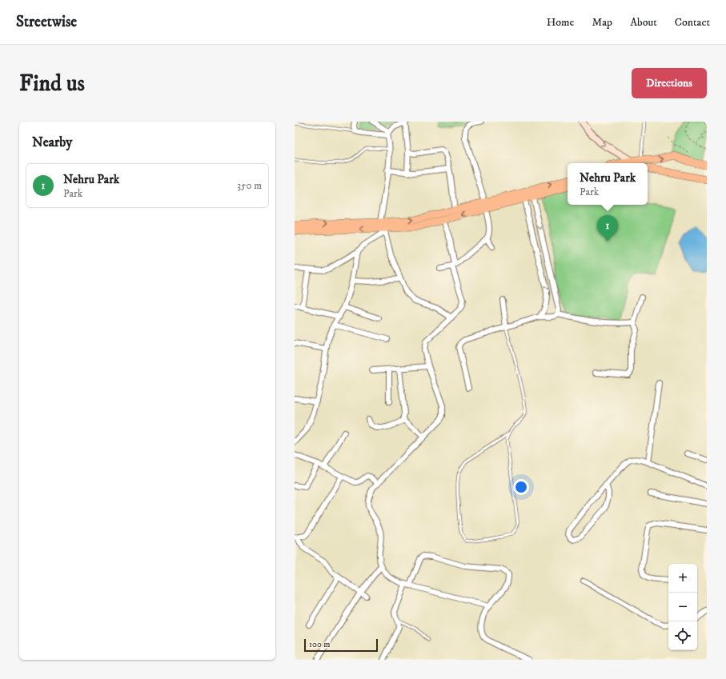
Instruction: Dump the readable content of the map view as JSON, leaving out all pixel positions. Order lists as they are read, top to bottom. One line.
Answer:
{"scale_bar":"100 m","page":{"header":"Streetwise","nav":["Home","Map","About","Contact"],"buttons":"Directions","title":"Find us","heading":"Nearby","list":[{"mark":"1","name":"Nehru Park","note":"Park","value":"350 m"}],"popup":["Nehru Park","Park"],"pins":"1","map_buttons":["+","−"],"scale":"100 m"}}
